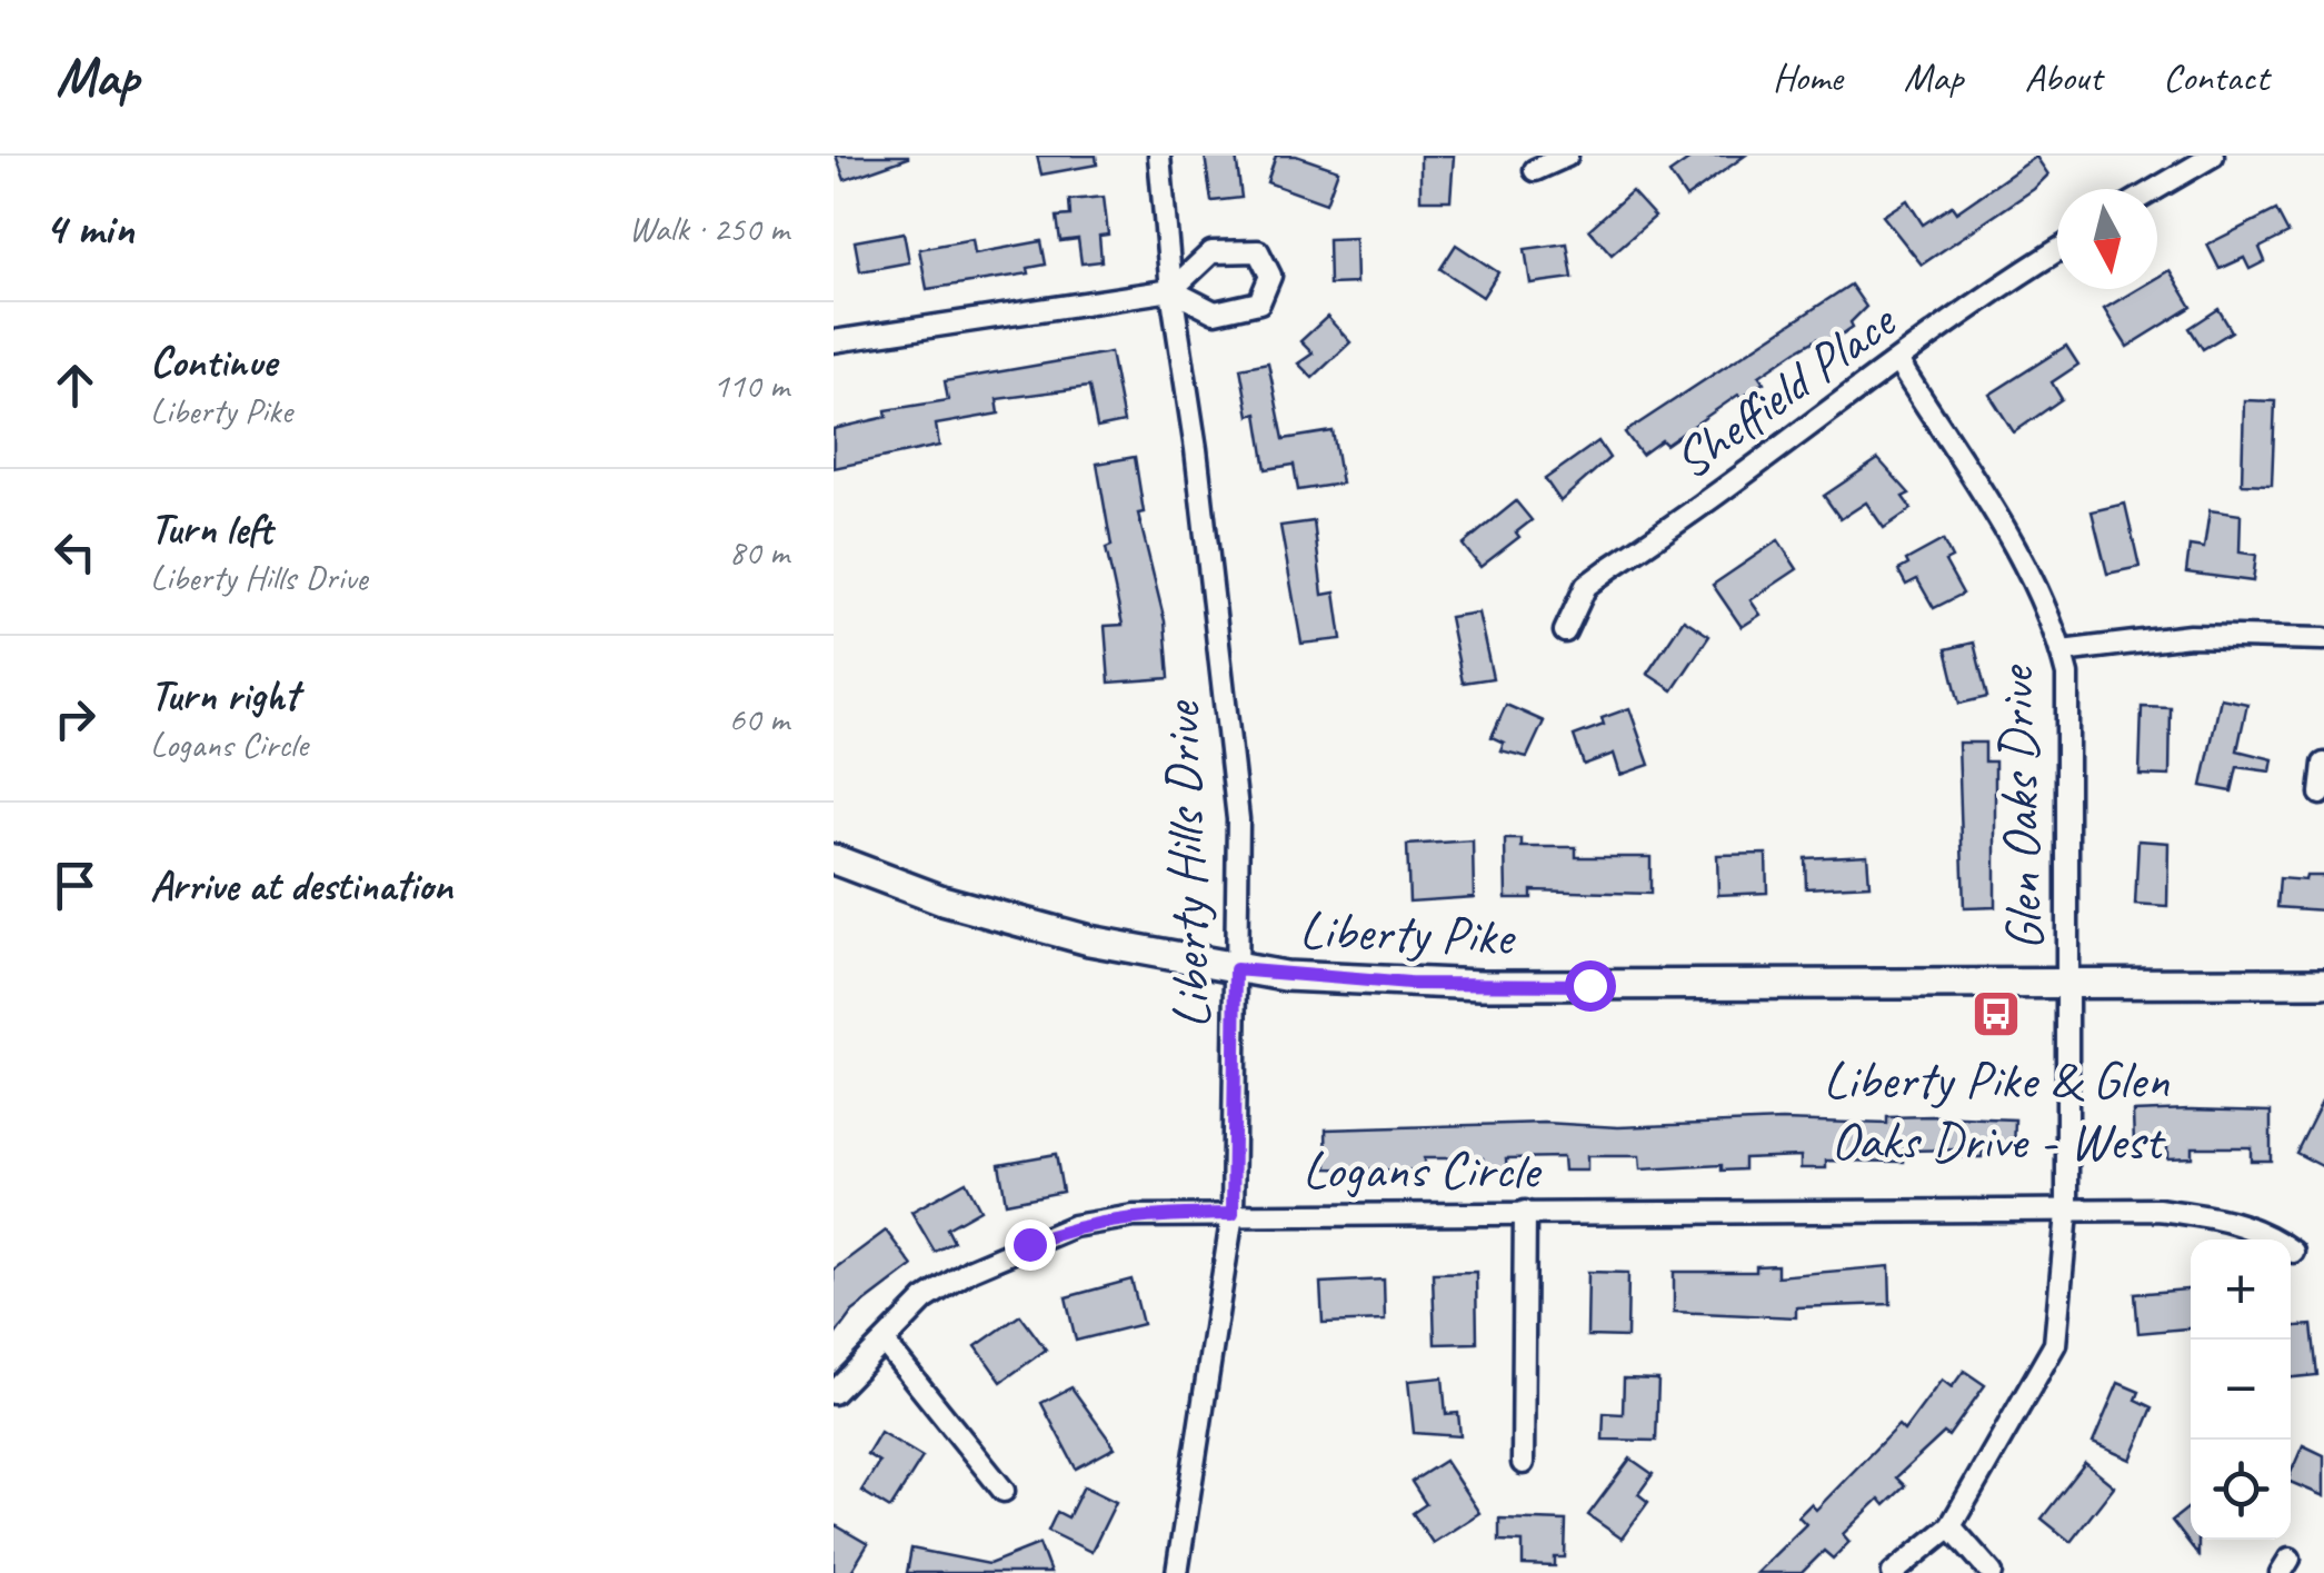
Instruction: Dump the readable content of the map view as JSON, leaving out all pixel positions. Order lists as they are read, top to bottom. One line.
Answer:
{"streets":{"street":["Sheffield Place","Glen Oaks Drive","Liberty Hills Drive","Liberty Pike","Logans Circle"]},"crossings":[["Sheffield Place","Glen Oaks Drive"],["Glen Oaks Drive","Liberty Pike"],["Glen Oaks Drive","Logans Circle"],["Liberty Hills Drive","Liberty Pike"],["Liberty Hills Drive","Logans Circle"]],"places":{"bus stop":["Liberty Pike & Glen Oaks Drive - West"]},"north":"bottom","page":{"header":"Map","nav":["Home","Map","About","Contact"],"heading":["4 min","Walk · 250 m"],"list":[["Continue","Liberty Pike","110 m"],["Turn left","Liberty Hills Drive","80 m"],["Turn right","Logans Circle","60 m"],"Arrive at destination"],"map_buttons":["+","−"]}}
